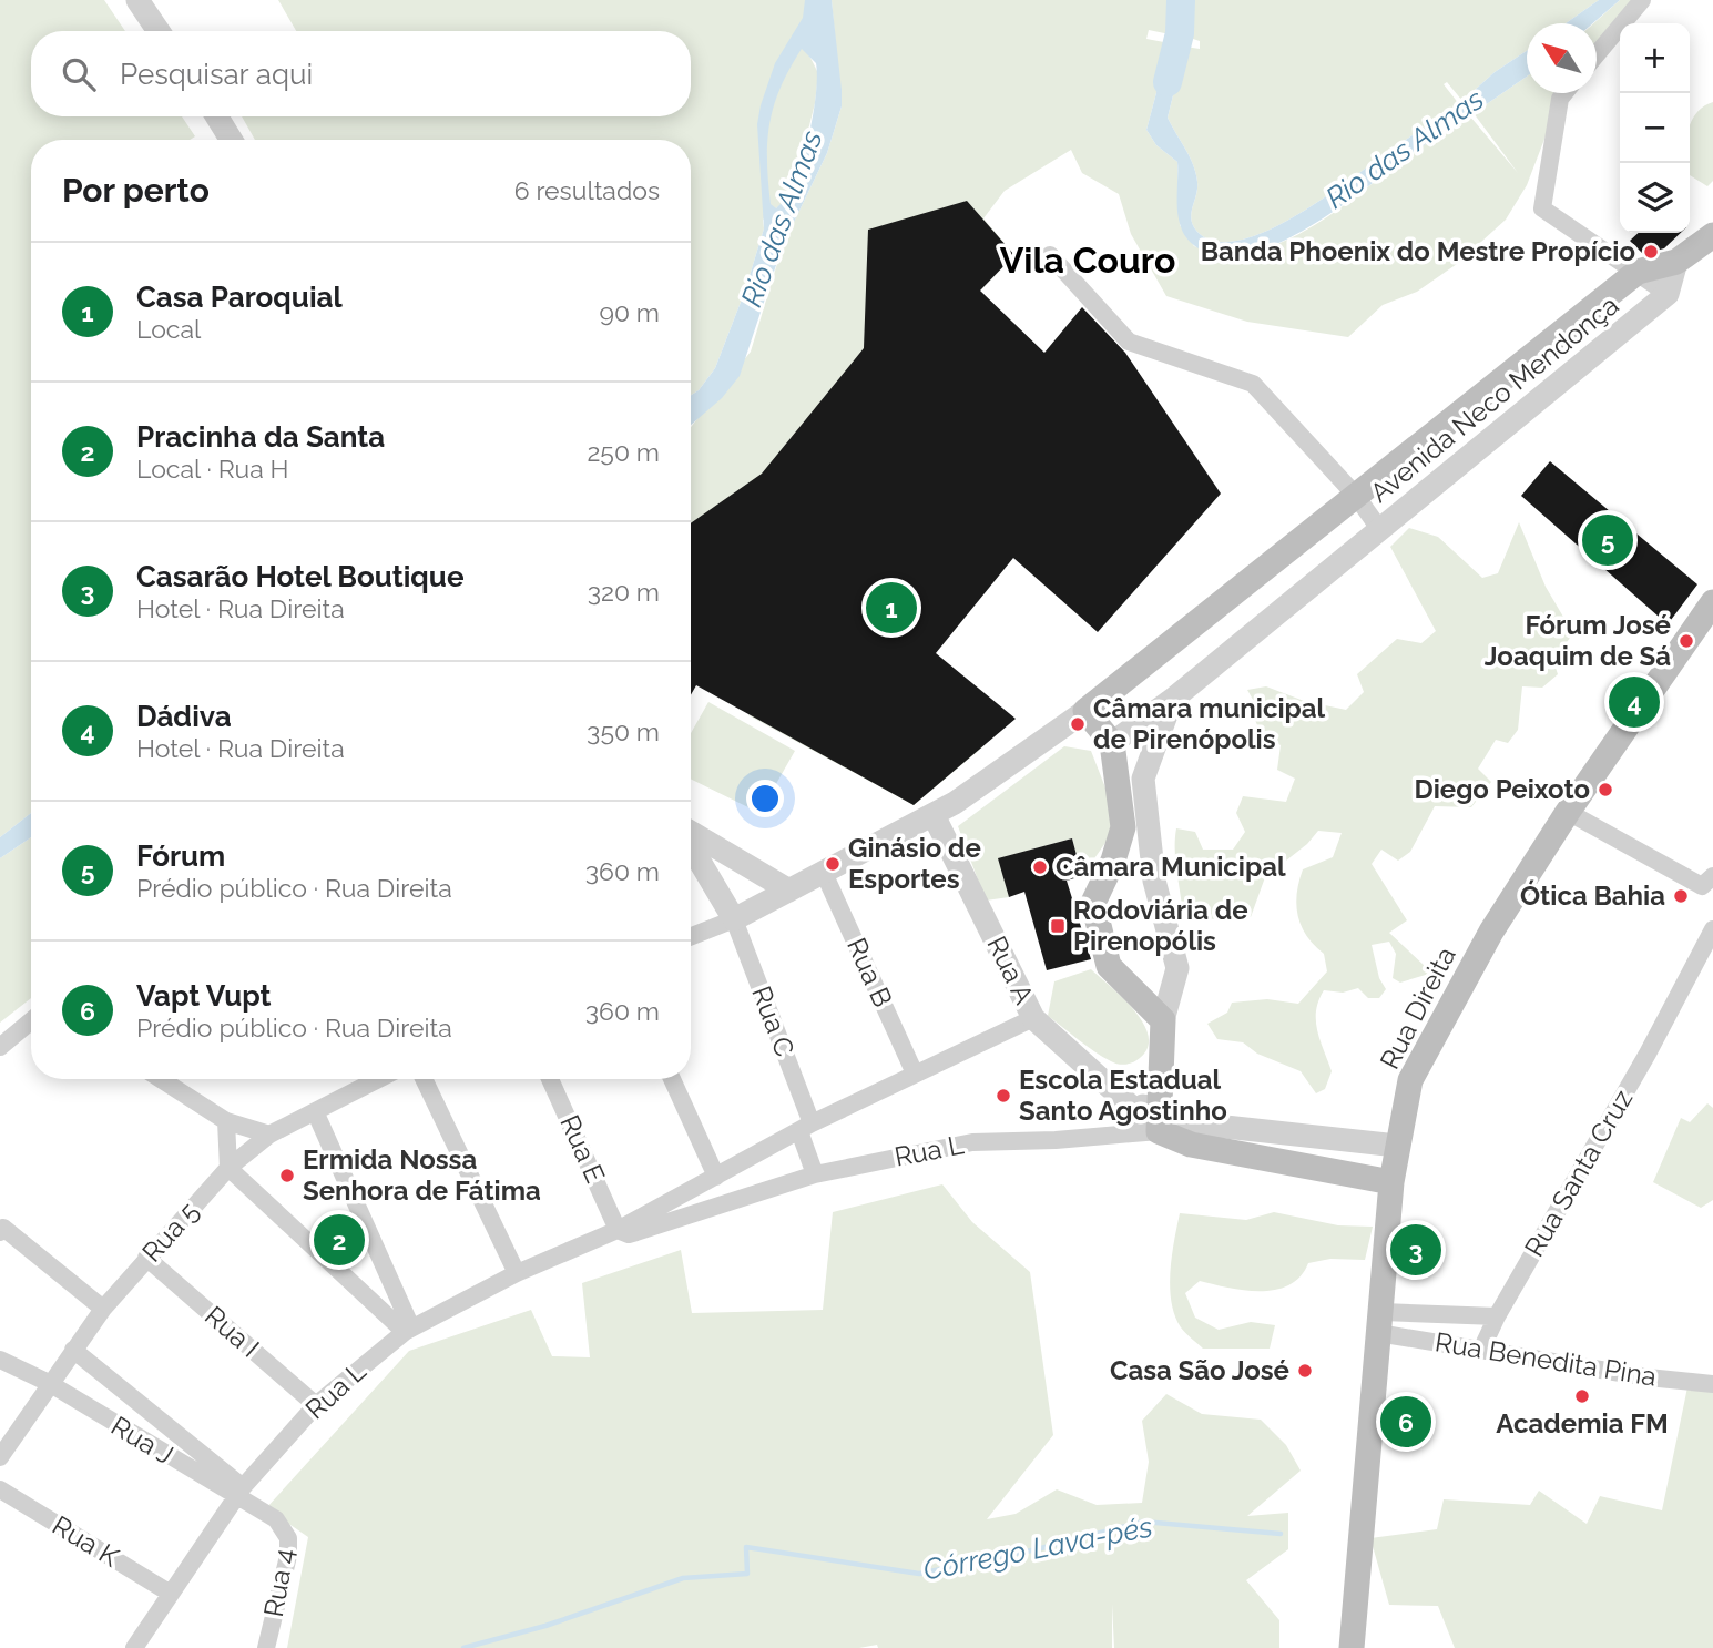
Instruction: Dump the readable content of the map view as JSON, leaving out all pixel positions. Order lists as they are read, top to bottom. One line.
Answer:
{"streets":{"main road":["Avenida Neco Mendonça","Rua Direita"],"street":["Rua A","Rua B","Rua C","Rua E","Rua L","Rua Santa Cruz","Rua 5","Rua I","Rua Benedita Pina","Rua J","Rua K","Rua 4"]},"crossings":[["Rua A","Rua L"],["Rua B","Rua L"],["Rua Direita","Rua Benedita Pina"],["Rua C","Rua L"],["Rua E","Rua L"],["Rua L","Rua I"],["Rua L","Rua J"],["Rua L","Rua K"],["Rua L","Rua 4"],["Rua Santa Cruz","Rua Benedita Pina"],["Rua 5","Rua I"],["Rua 5","Rua J"],["Rua J","Rua 4"]],"districts":["Vila Couro"],"water":["Rio das Almas","Córrego Lava-pés"],"places":{"other":["Banda Phoenix do Mestre Propício","Fórum José Joaquim de Sá","Câmara municipal de Pirenópolis","Diego Peixoto","Ginásio de Esportes","Câmara Municipal","Ótica Bahia","Escola Estadual Santo Agostinho","Ermida Nossa Senhora de Fátima","Casa São José","Academia FM"],"transit":["Rodoviária de Pirenopólis"]},"north":"top left","page":{"map_buttons":["+","−"],"search":"Pesquisar aqui","heading":["Por perto","6 resultados"],"list":[{"mark":"1","name":"Casa Paroquial","note":"Local","value":"90 m"},{"mark":"2","name":"Pracinha da Santa","note":"Local · Rua H","value":"250 m"},{"mark":"3","name":"Casarão Hotel Boutique","note":"Hotel · Rua Direita","value":"320 m"},{"mark":"4","name":"Dádiva","note":"Hotel · Rua Direita","value":"350 m"},{"mark":"5","name":"Fórum","note":"Prédio público · Rua Direita","value":"360 m"},{"mark":"6","name":"Vapt Vupt","note":"Prédio público · Rua Direita","value":"360 m"}],"pins":["5","1","4","2","3","6"]}}
